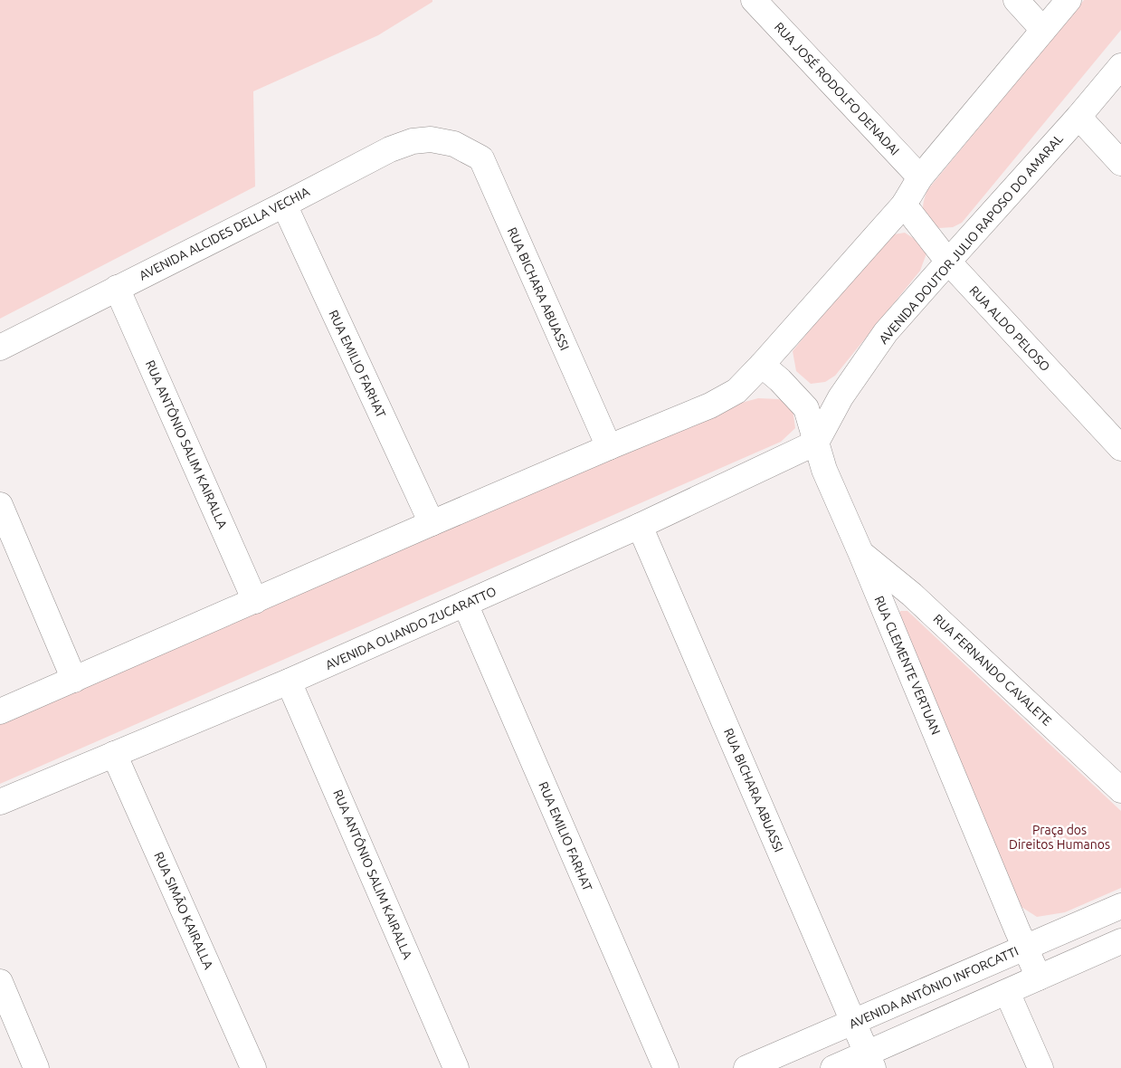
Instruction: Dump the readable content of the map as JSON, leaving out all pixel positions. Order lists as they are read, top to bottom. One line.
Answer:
{"streets":{"street":["RUA JOSÉ RODOLFO DENADAI","AVENIDA ALCIDES DELLA VECHIA","AVENIDA DOUTOR JULIO RAPOSO DO AMARAL","RUA BICHARA ABUASSI","RUA ALDO PELOSO","RUA EMILIO FARHAT","RUA ANTÔNIO SALIM KAIRALLA","AVENIDA OLIANDO ZUCARATTO","RUA CLEMENTE VERTUAN","RUA FERNANDO CAVALETE","RUA SIMÃO KAIRALLA","AVENIDA ANTÔNIO INFORCATTI"]},"crossings":[["AVENIDA ALCIDES DELLA VECHIA","RUA BICHARA ABUASSI"],["AVENIDA ALCIDES DELLA VECHIA","RUA EMILIO FARHAT"],["AVENIDA ALCIDES DELLA VECHIA","RUA ANTÔNIO SALIM KAIRALLA"],["AVENIDA DOUTOR JULIO RAPOSO DO AMARAL","RUA ALDO PELOSO"],["AVENIDA DOUTOR JULIO RAPOSO DO AMARAL","AVENIDA OLIANDO ZUCARATTO"],["AVENIDA DOUTOR JULIO RAPOSO DO AMARAL","RUA CLEMENTE VERTUAN"],["RUA BICHARA ABUASSI","AVENIDA OLIANDO ZUCARATTO"],["RUA BICHARA ABUASSI","AVENIDA ANTÔNIO INFORCATTI"],["RUA EMILIO FARHAT","AVENIDA OLIANDO ZUCARATTO"],["RUA ANTÔNIO SALIM KAIRALLA","AVENIDA OLIANDO ZUCARATTO"],["AVENIDA OLIANDO ZUCARATTO","RUA CLEMENTE VERTUAN"],["AVENIDA OLIANDO ZUCARATTO","RUA SIMÃO KAIRALLA"],["RUA CLEMENTE VERTUAN","RUA FERNANDO CAVALETE"],["RUA CLEMENTE VERTUAN","AVENIDA ANTÔNIO INFORCATTI"]],"parks":["Praça dos Direitos Humanos"]}
